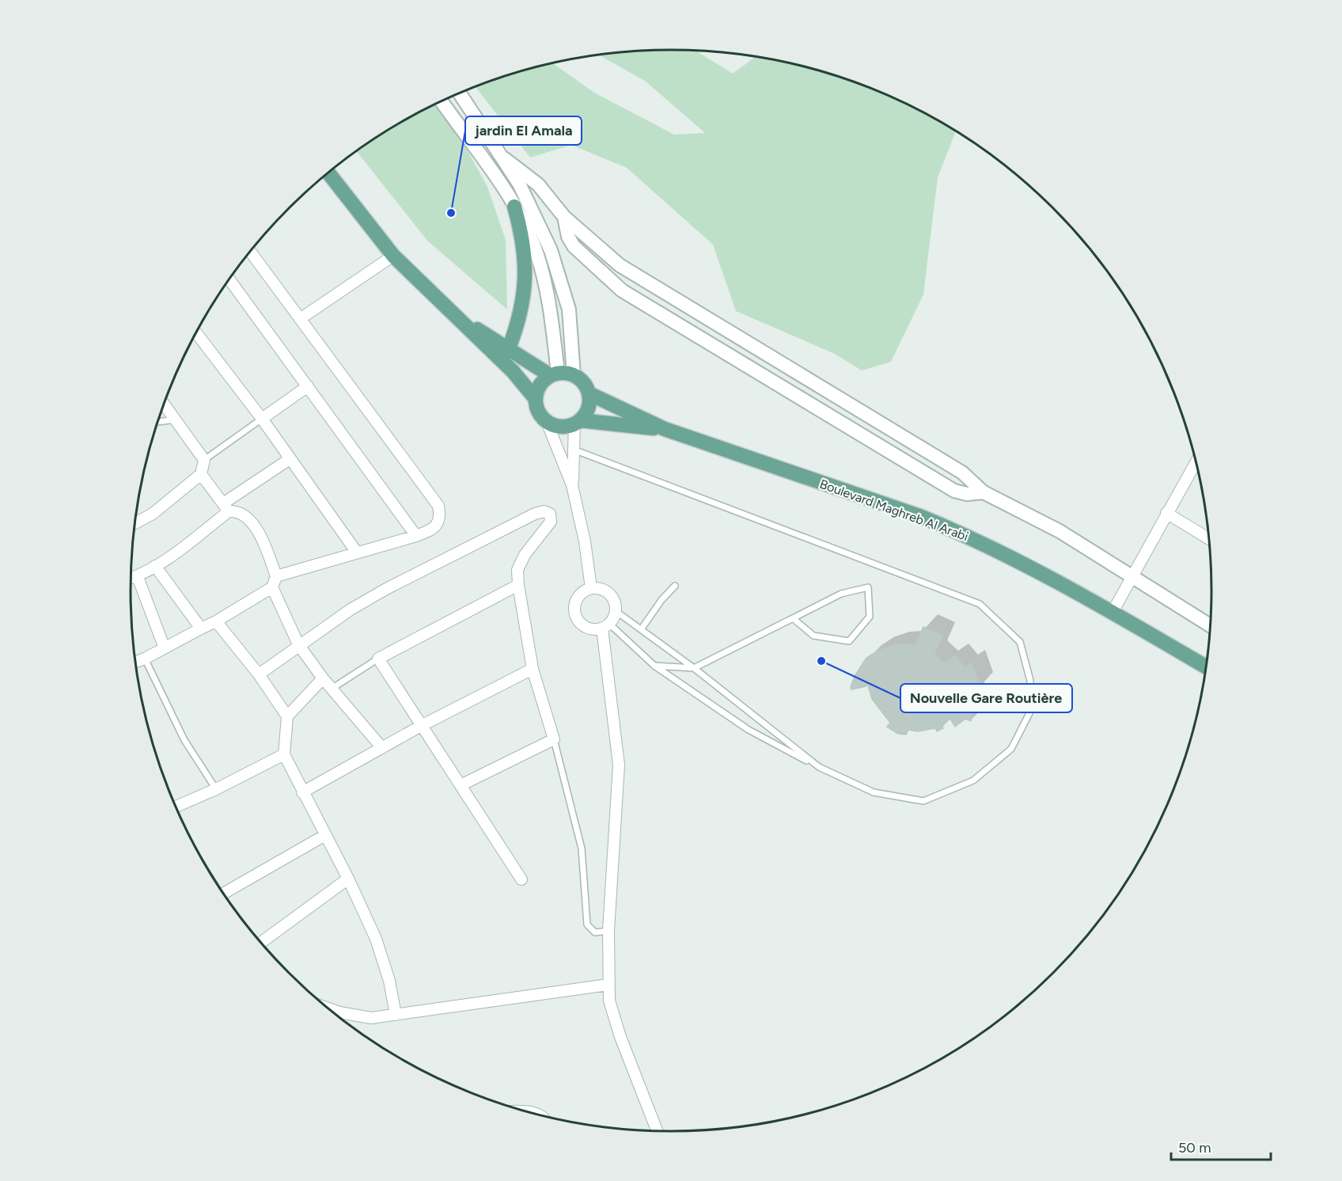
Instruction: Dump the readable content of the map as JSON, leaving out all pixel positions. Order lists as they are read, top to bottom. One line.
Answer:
{"streets":{"main road":["Boulevard Maghreb Al Arabi"]},"places":["jardin El Amala","Nouvelle Gare Routière"],"scale_bar":"50 m"}
